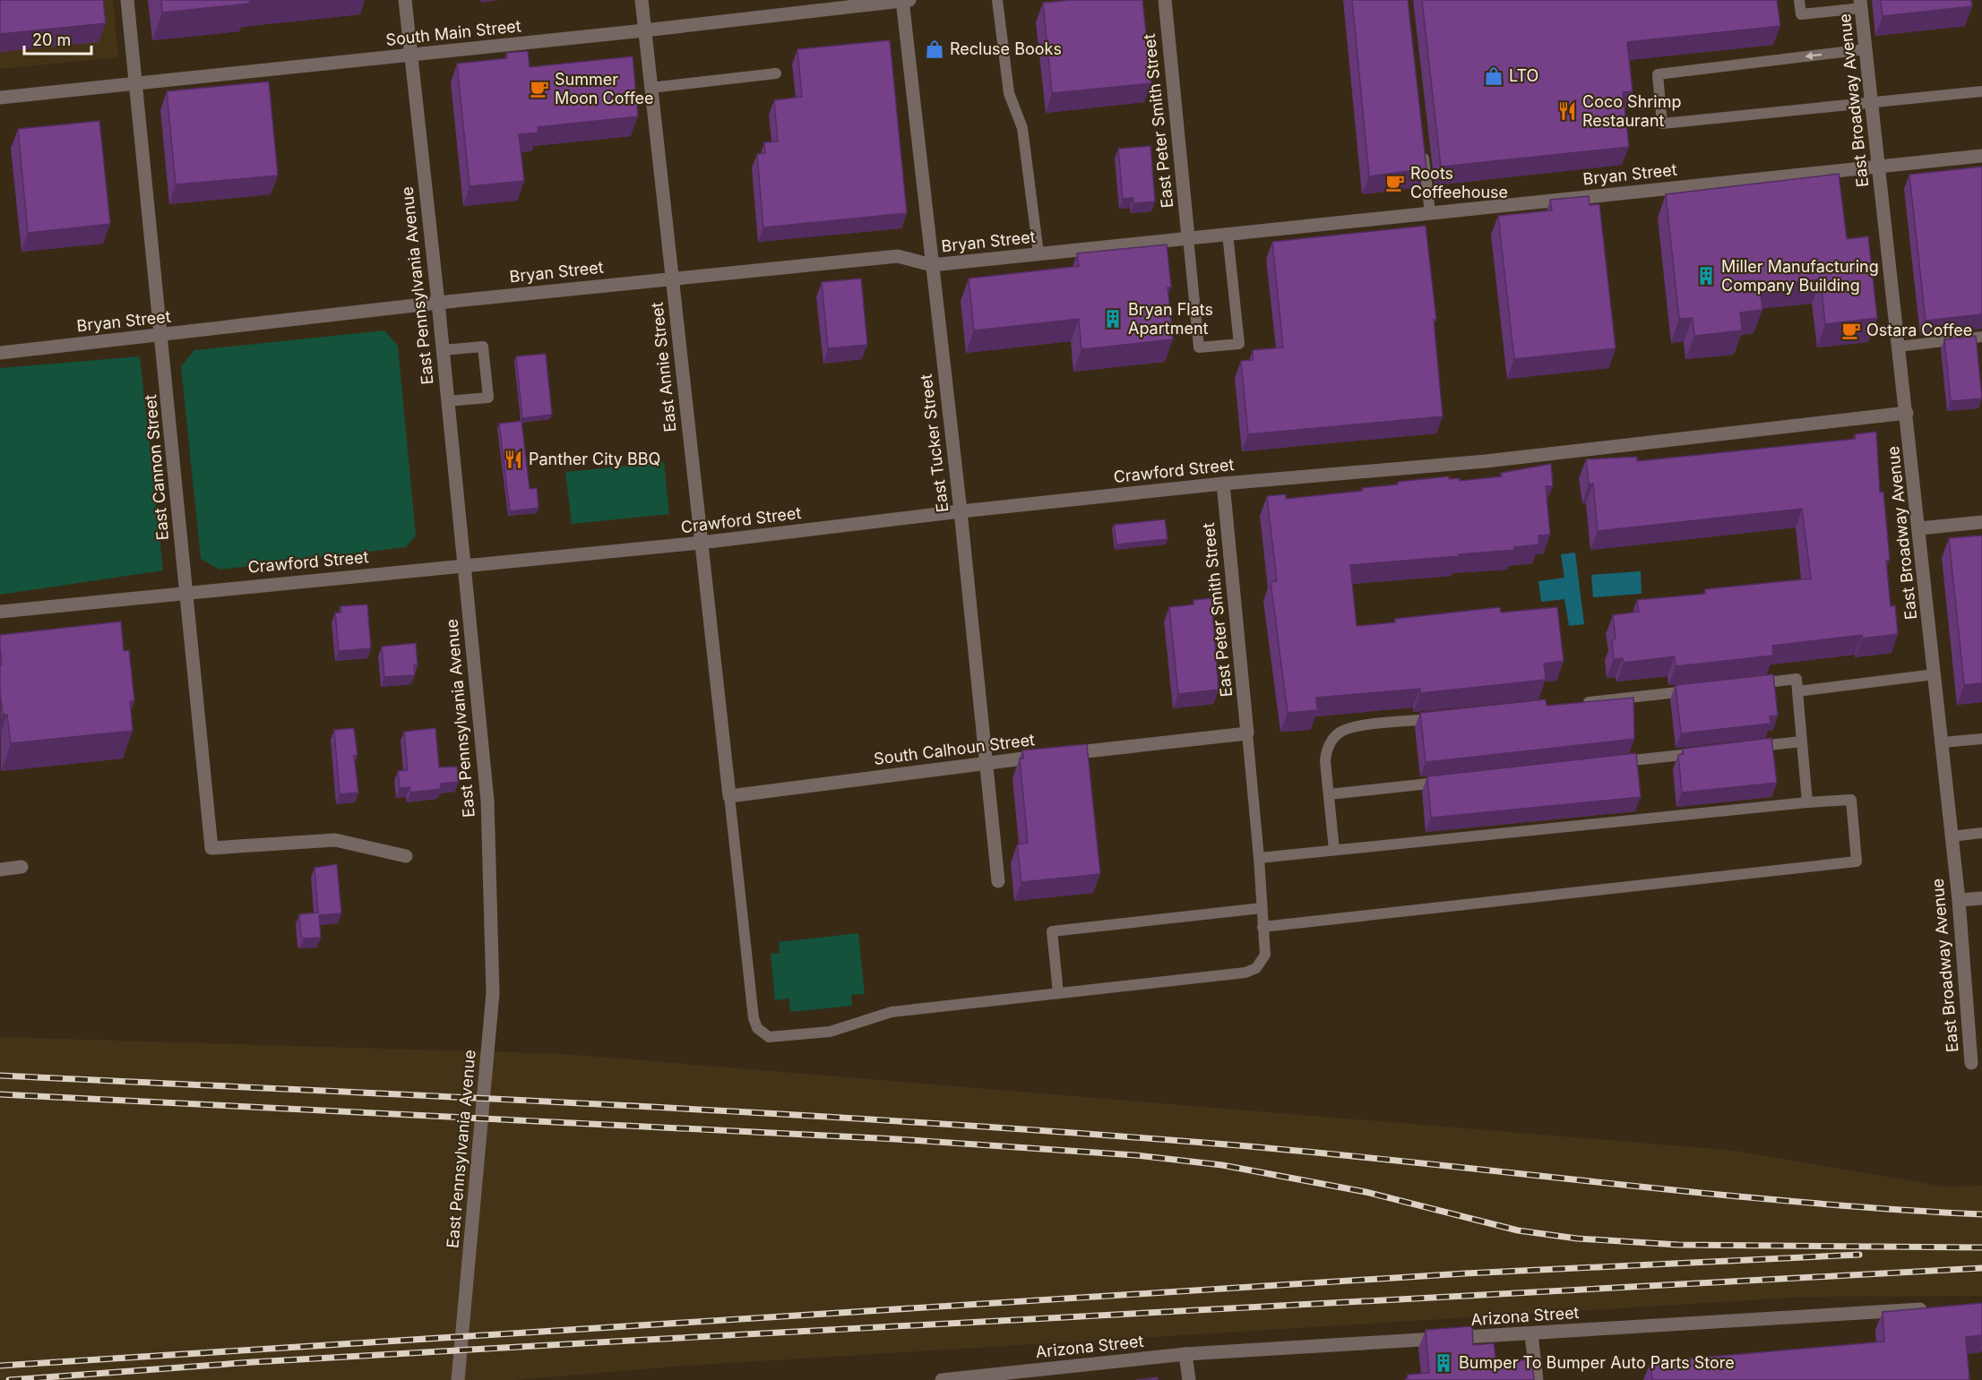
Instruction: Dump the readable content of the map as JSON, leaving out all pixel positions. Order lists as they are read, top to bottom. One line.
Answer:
{"streets":{"street":["South Main Street","East Broadway Avenue","East Peter Smith Street","Bryan Street","East Pennsylvania Avenue","East Annie Street","East Tucker Street","East Cannon Street","Crawford Street","South Calhoun Street","Arizona Street"]},"crossings":[["South Main Street","East Pennsylvania Avenue"],["South Main Street","East Annie Street"],["South Main Street","East Tucker Street"],["South Main Street","East Cannon Street"],["East Broadway Avenue","Bryan Street"],["East Broadway Avenue","Crawford Street"],["East Peter Smith Street","Bryan Street"],["East Peter Smith Street","Crawford Street"],["East Peter Smith Street","South Calhoun Street"],["Bryan Street","East Pennsylvania Avenue"],["Bryan Street","East Annie Street"],["Bryan Street","East Tucker Street"],["Bryan Street","East Cannon Street"],["East Pennsylvania Avenue","Crawford Street"],["East Annie Street","Crawford Street"],["East Annie Street","South Calhoun Street"],["East Tucker Street","Crawford Street"],["East Tucker Street","South Calhoun Street"],["East Cannon Street","Crawford Street"]],"places":{"shop":["Recluse Books","LTO"],"cafe":["Summer Moon Coffee","Roots Coffeehouse","Ostara Coffee"],"restaurant":["Coco Shrimp Restaurant","Panther City BBQ"],"building":["Miller Manufacturing Company Building","Bryan Flats Apartment","Bumper To Bumper Auto Parts Store"]},"scale_bar":"20 m"}
